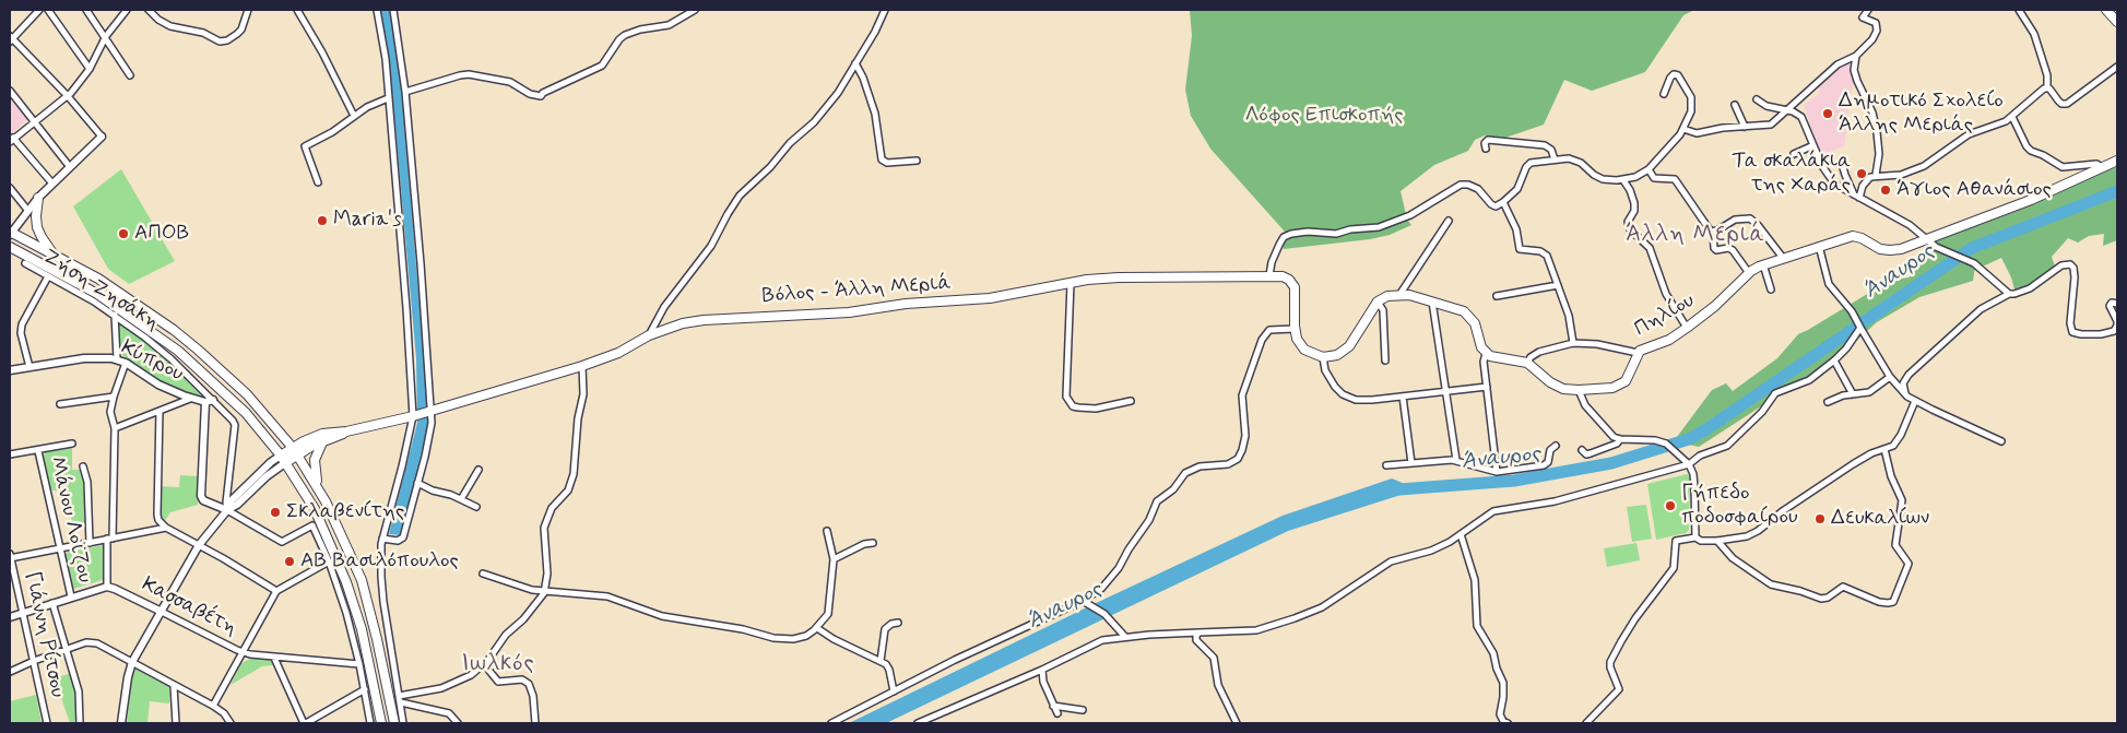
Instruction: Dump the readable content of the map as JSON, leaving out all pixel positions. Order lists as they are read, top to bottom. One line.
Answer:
{"streets":{"main road":["Βόλος - Άλλη Μεριά","Πηλίου"],"street":["Ζήση Ζησάκη","Κύπρου","Μάνου Λοϊζου","Κασσαβέτη","Γιάννη Ρίτσου"]},"crossings":[["Ζήση Ζησάκη","Κύπρου"]],"districts":["Άλλη Μεριά","Ιωλκός"],"water":["Άναυρος"],"parks":["Λόφος Επισκοπής"],"places":["Δημοτικό Σχολείο Άλλης Μεριάς","Τα σκαλάκια της Χαράς","Άγιος Αθανάσιος","Maria's","ΑΠΟΒ","Γήπεδο ποδοσφαίρου","Σκλαβενίτης","Δευκαλίων","ΑΒ Βασιλόπουλος"]}
